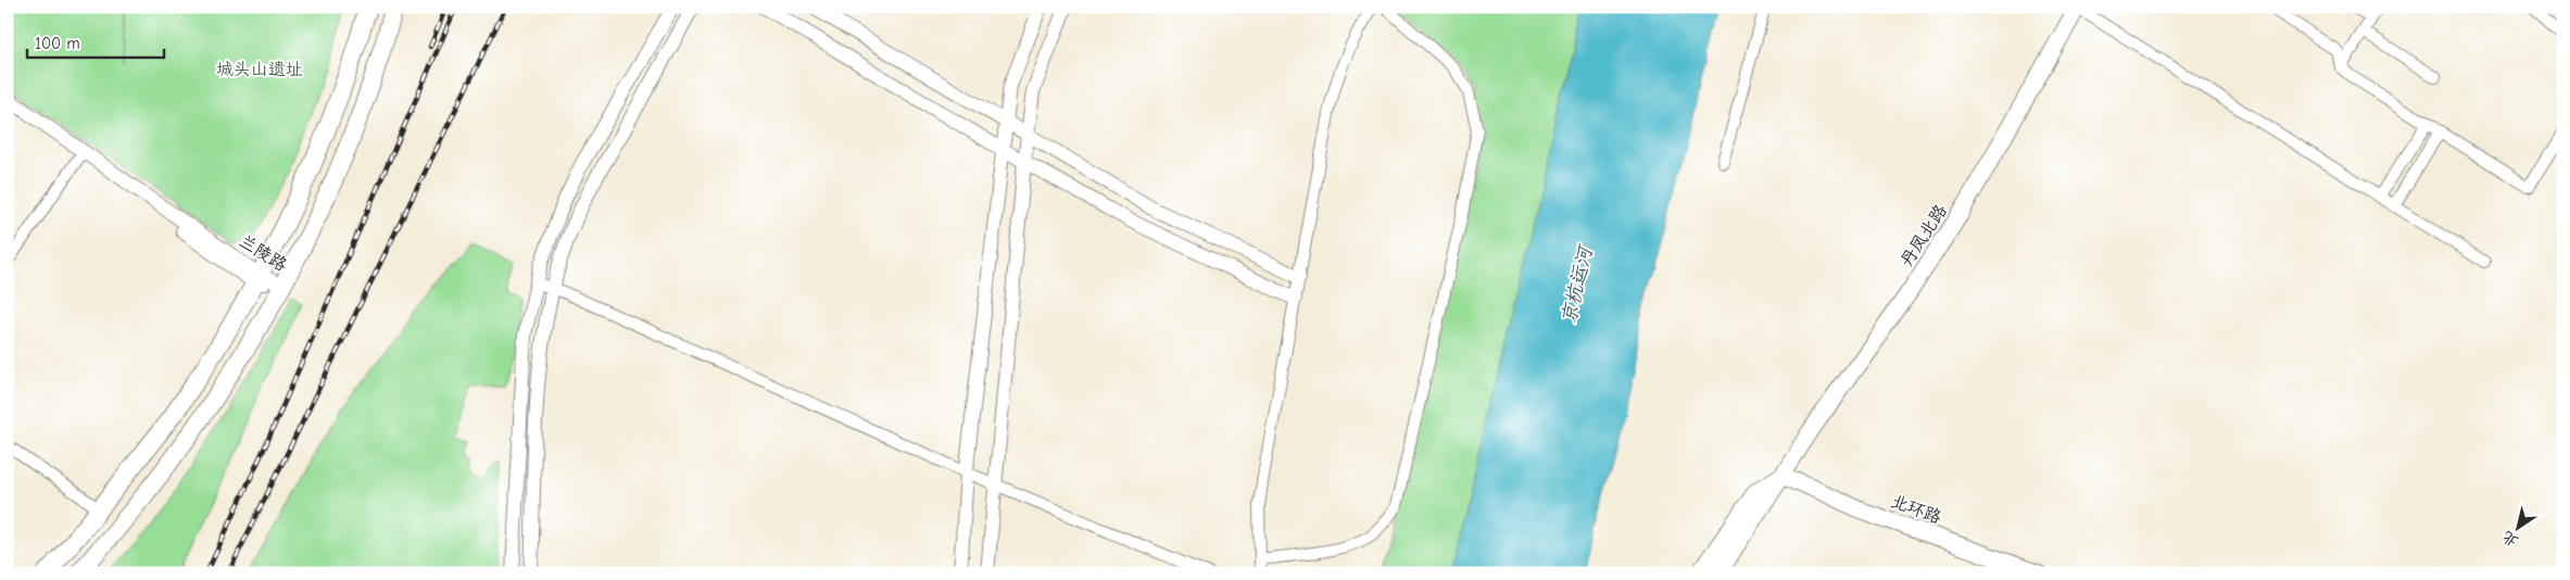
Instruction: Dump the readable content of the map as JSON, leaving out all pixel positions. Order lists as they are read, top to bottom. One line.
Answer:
{"streets":{"main road":["丹凤北路","北环路"],"street":["兰陵路"]},"crossings":[["丹凤北路","北环路"]],"water":["京杭运河"],"parks":["城头山遗址"],"scale_bar":"100 m","north":"bottom left"}
